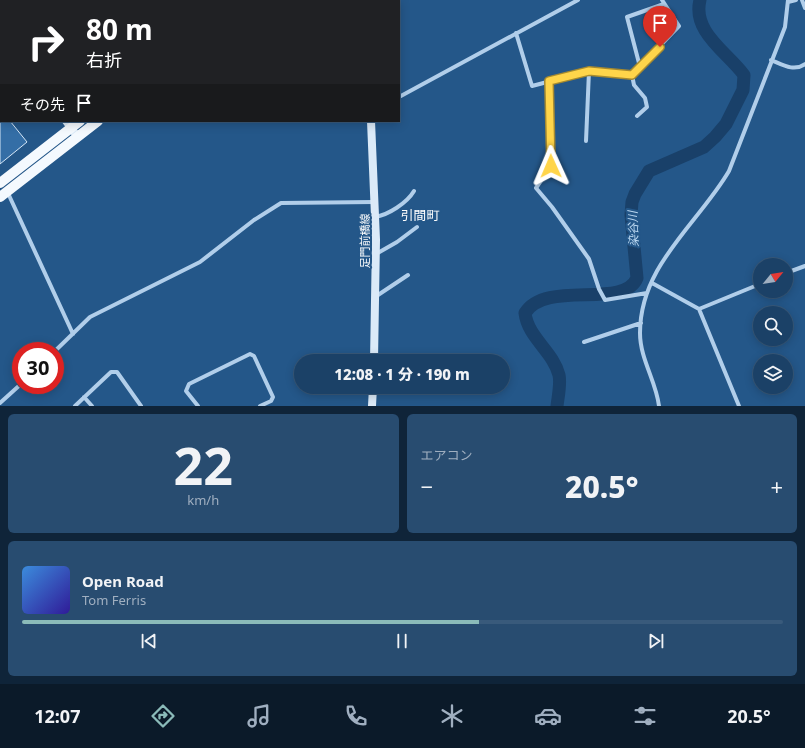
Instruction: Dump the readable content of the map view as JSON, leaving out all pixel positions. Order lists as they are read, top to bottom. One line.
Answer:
{"streets":{"main road":["足門前橋線"]},"districts":["引間町"],"water":["染谷川"],"north":"top right","page":{"turn":["80 m","右折"],"then":"その先","limit":"30","trip":"12:08 · 1 分 · 190 m","tile":[["22","km/h"],"エアコン"],"heat":["−","20.5°","+"],"song":["Open Road","Tom Ferris"],"tabs":["12:07","20.5°"]}}
